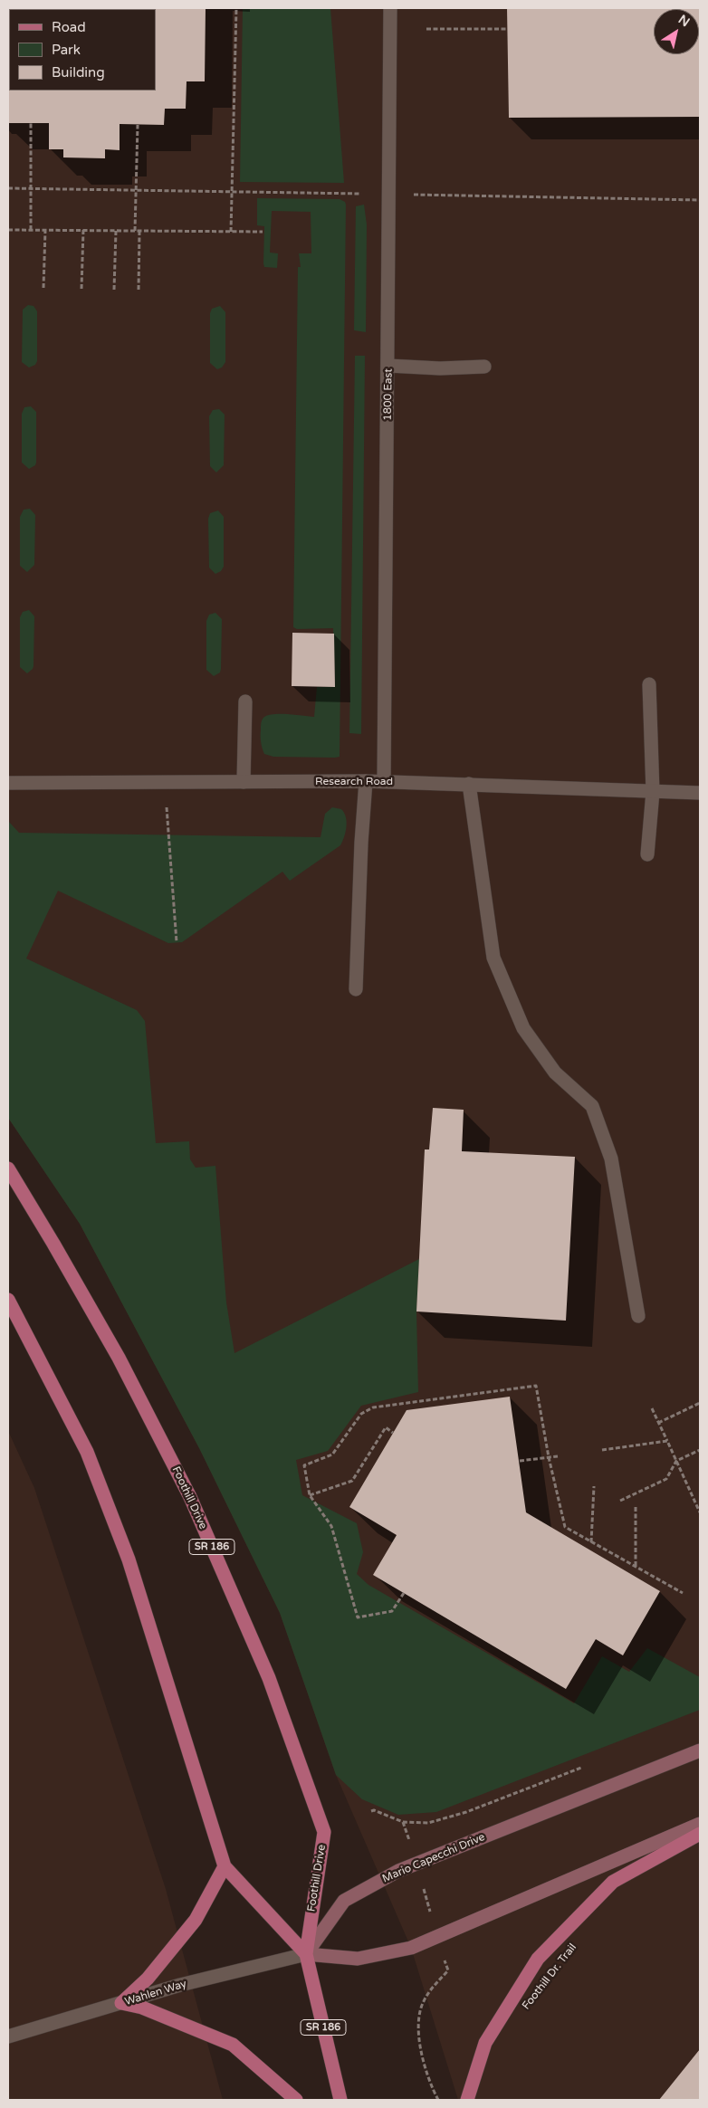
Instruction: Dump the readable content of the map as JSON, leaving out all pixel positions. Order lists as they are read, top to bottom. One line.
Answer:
{"streets":{"main road":["Foothill Drive","SR 186","Mario Capecchi Drive"],"street":["1800 East","Research Road","Wahlen Way"]},"crossings":[["1800 East","Research Road"],["Foothill Drive","Mario Capecchi Drive"],["Foothill Drive","Wahlen Way"],["Mario Capecchi Drive","Wahlen Way"]],"legend":["Road","Park","Building"],"north":"top right"}
